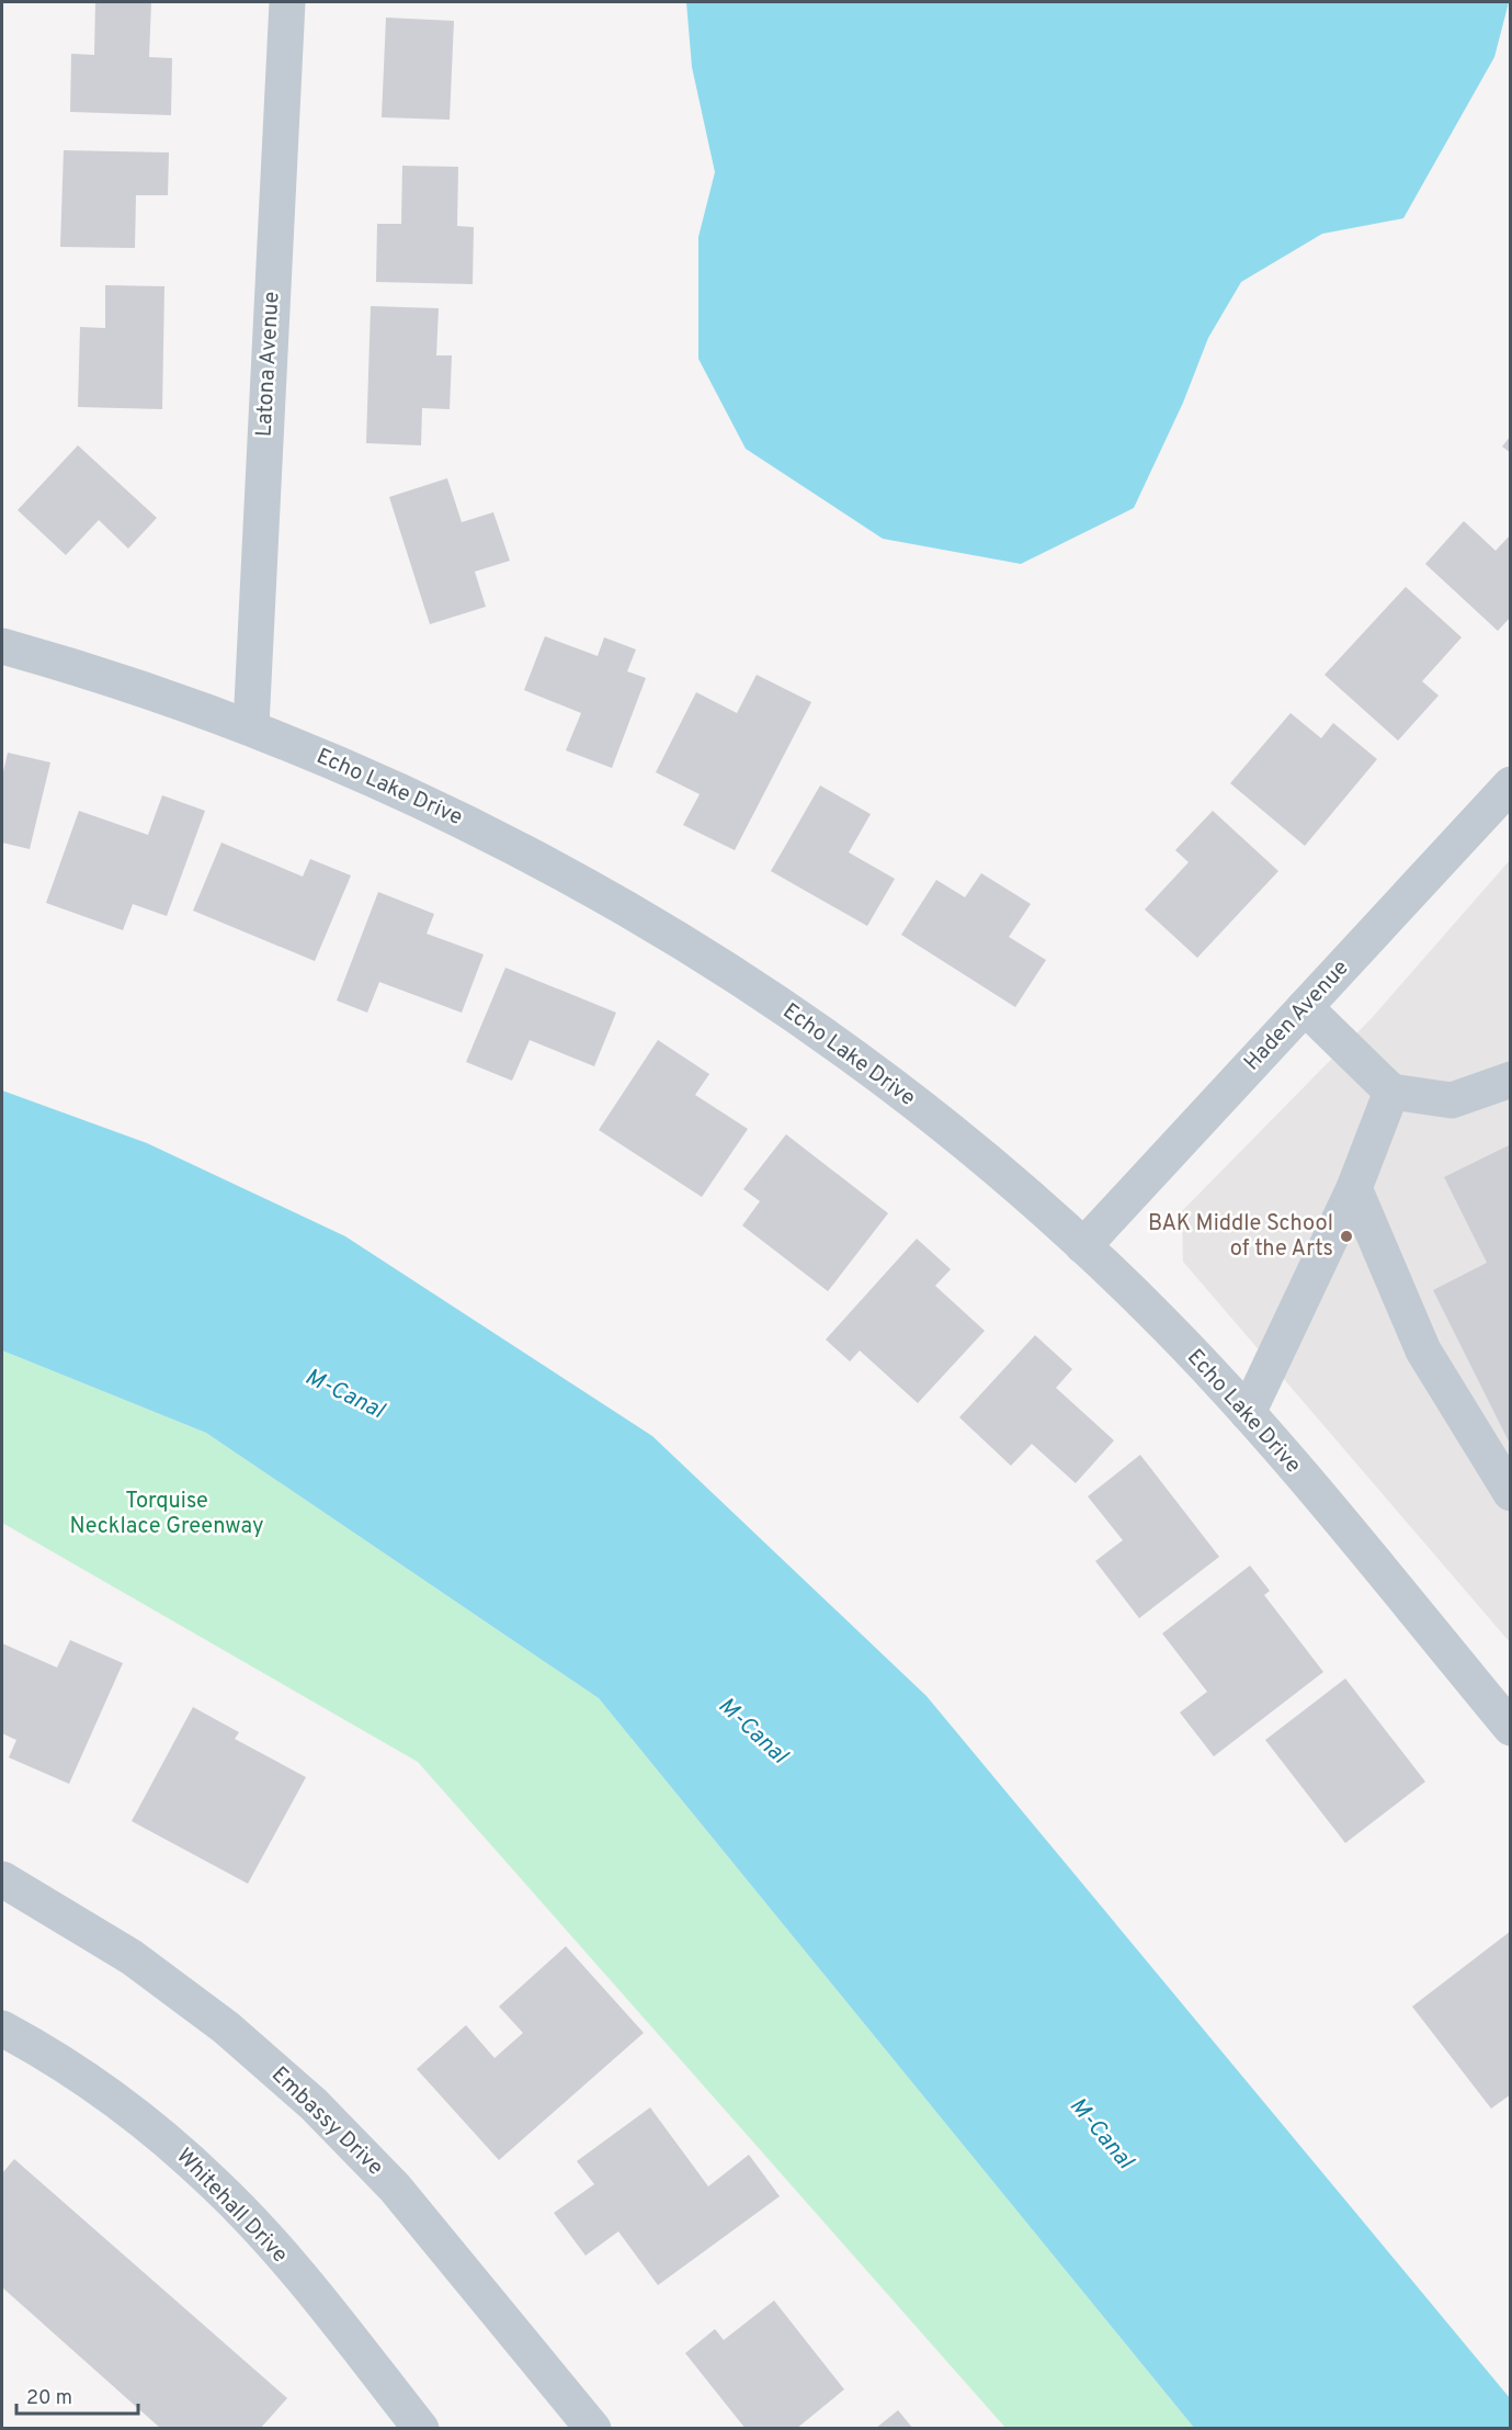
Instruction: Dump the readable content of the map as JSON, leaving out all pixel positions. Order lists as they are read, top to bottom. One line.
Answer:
{"streets":{"street":["Latona Avenue","Echo Lake Drive","Haden Avenue","Embassy Drive","Whitehall Drive"]},"crossings":[["Latona Avenue","Echo Lake Drive"],["Echo Lake Drive","Haden Avenue"]],"water":["M-Canal"],"parks":["Torquise Necklace Greenway"],"places":["BAK Middle School of the Arts"],"scale_bar":"20 m"}
